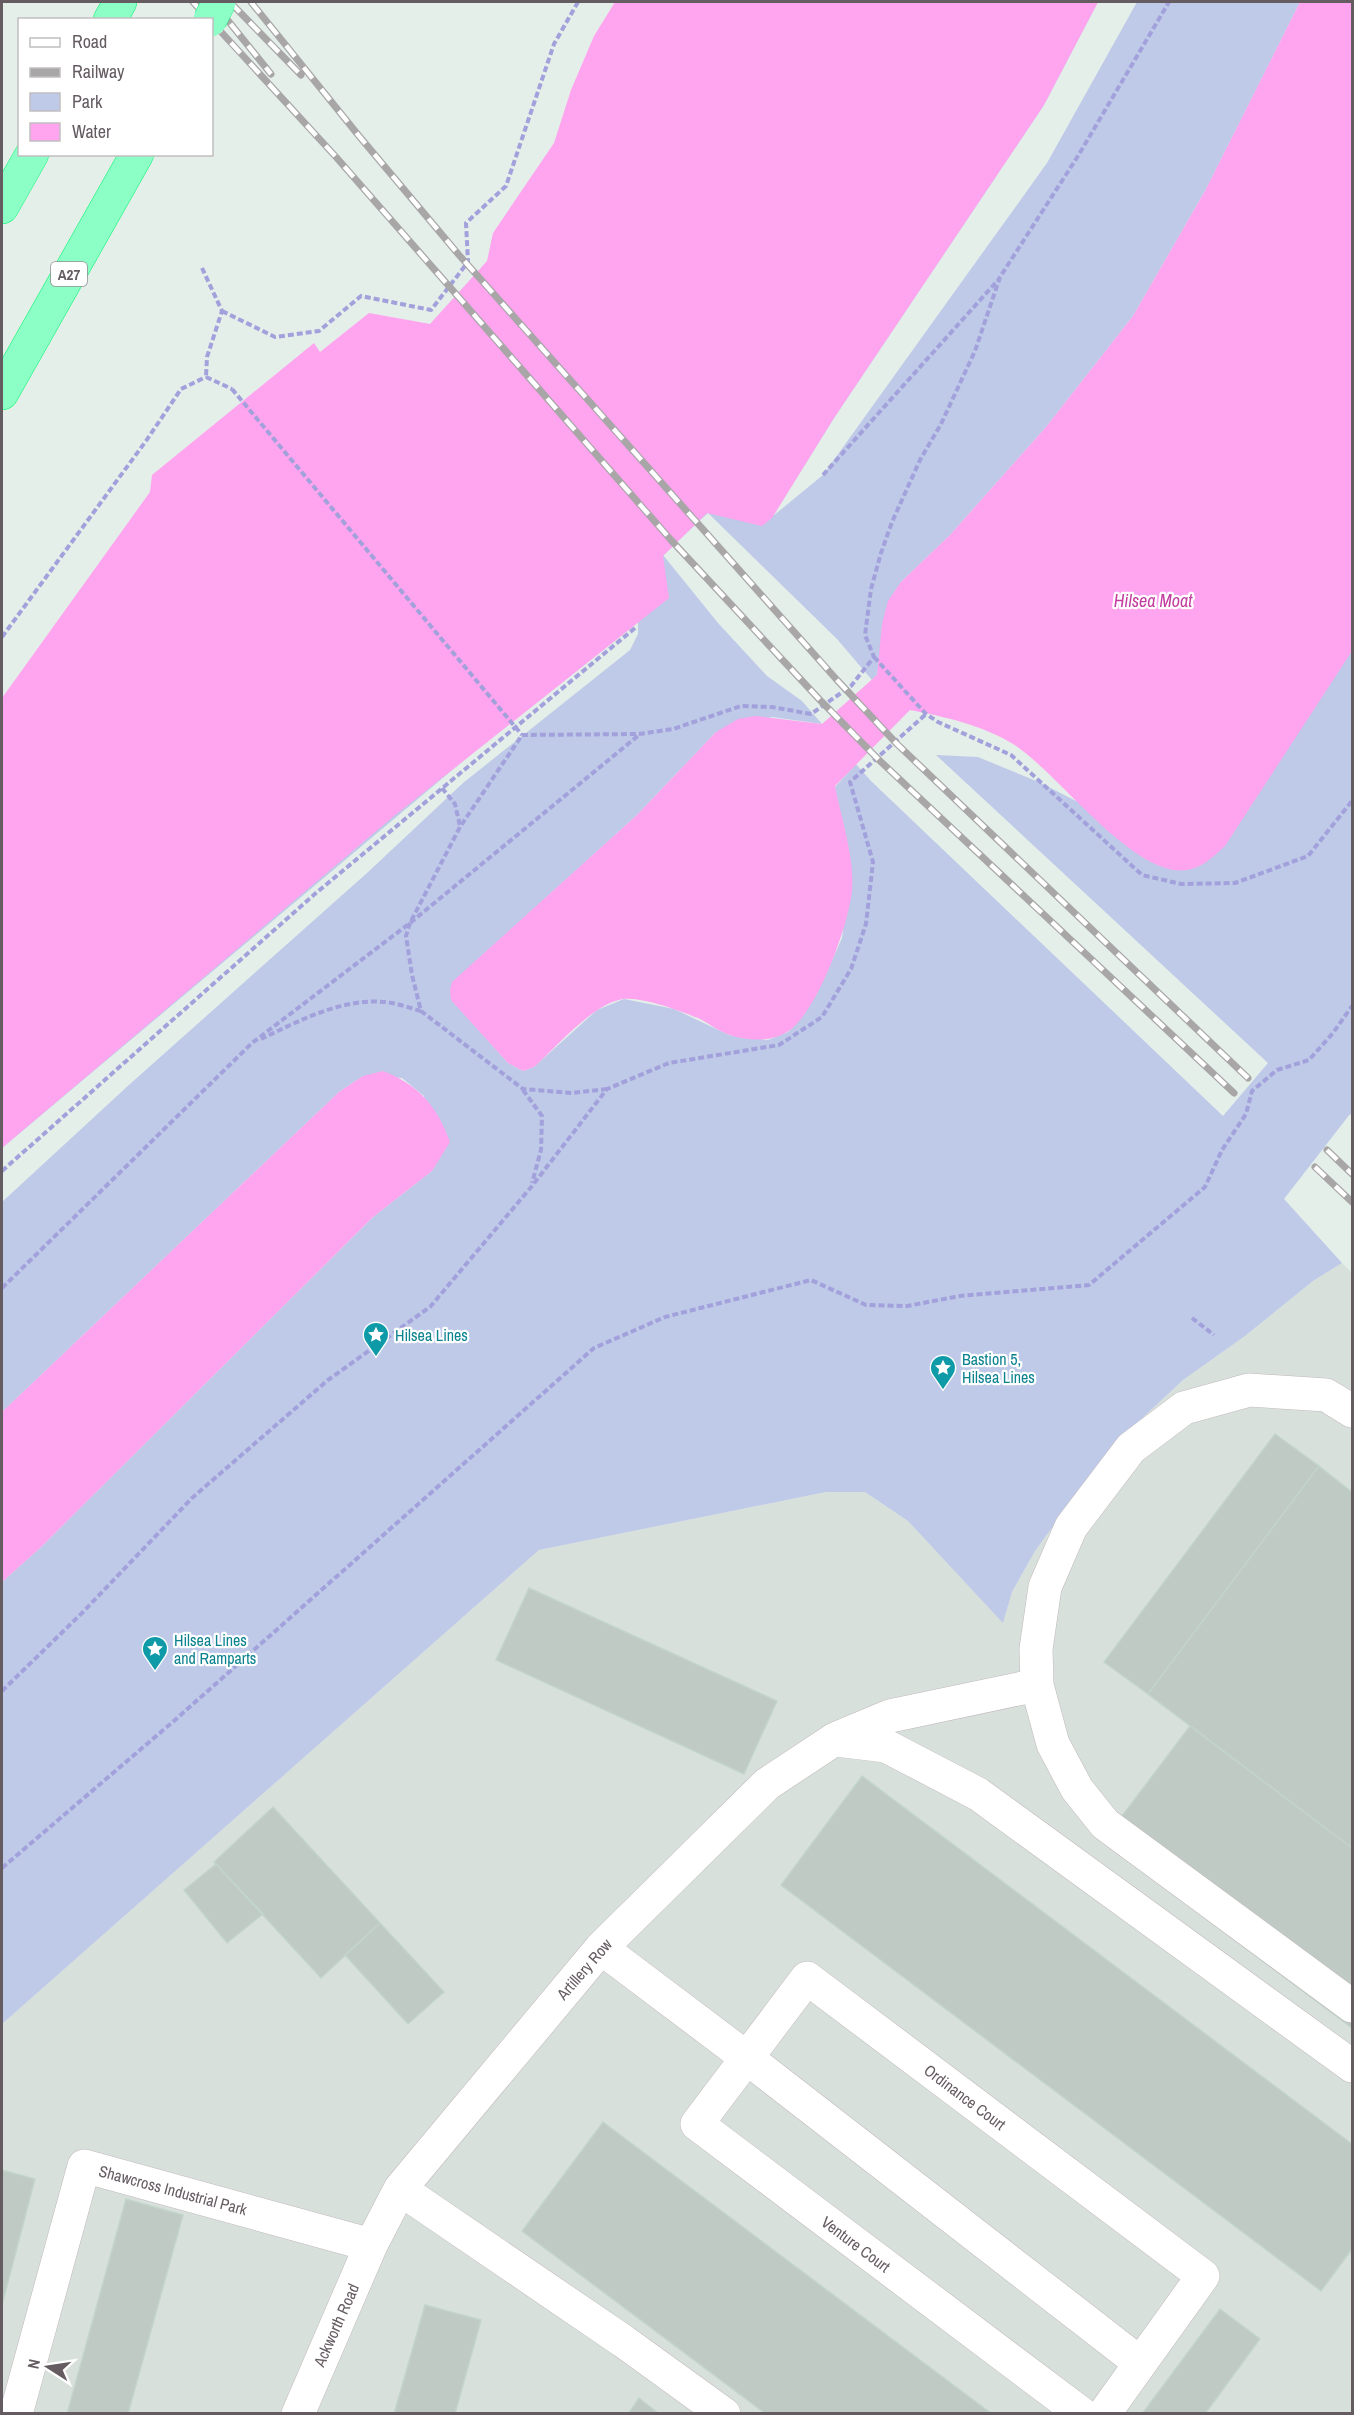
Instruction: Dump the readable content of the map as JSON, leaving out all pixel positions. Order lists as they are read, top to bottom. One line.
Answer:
{"streets":{"highway":["A27"],"street":["Artillery Row","Ordinance Court","Shawcross Industrial Park","Venture Court","Ackworth Road"]},"crossings":[["Artillery Row","Shawcross Industrial Park"],["Artillery Row","Ackworth Road"],["Ordinance Court","Venture Court"],["Shawcross Industrial Park","Ackworth Road"]],"water":["Hilsea Moat"],"places":{"place":["Hilsea Lines","Bastion 5, Hilsea Lines","Hilsea Lines and Ramparts"]},"legend":["Road","Railway","Park","Water"],"north":"left"}
